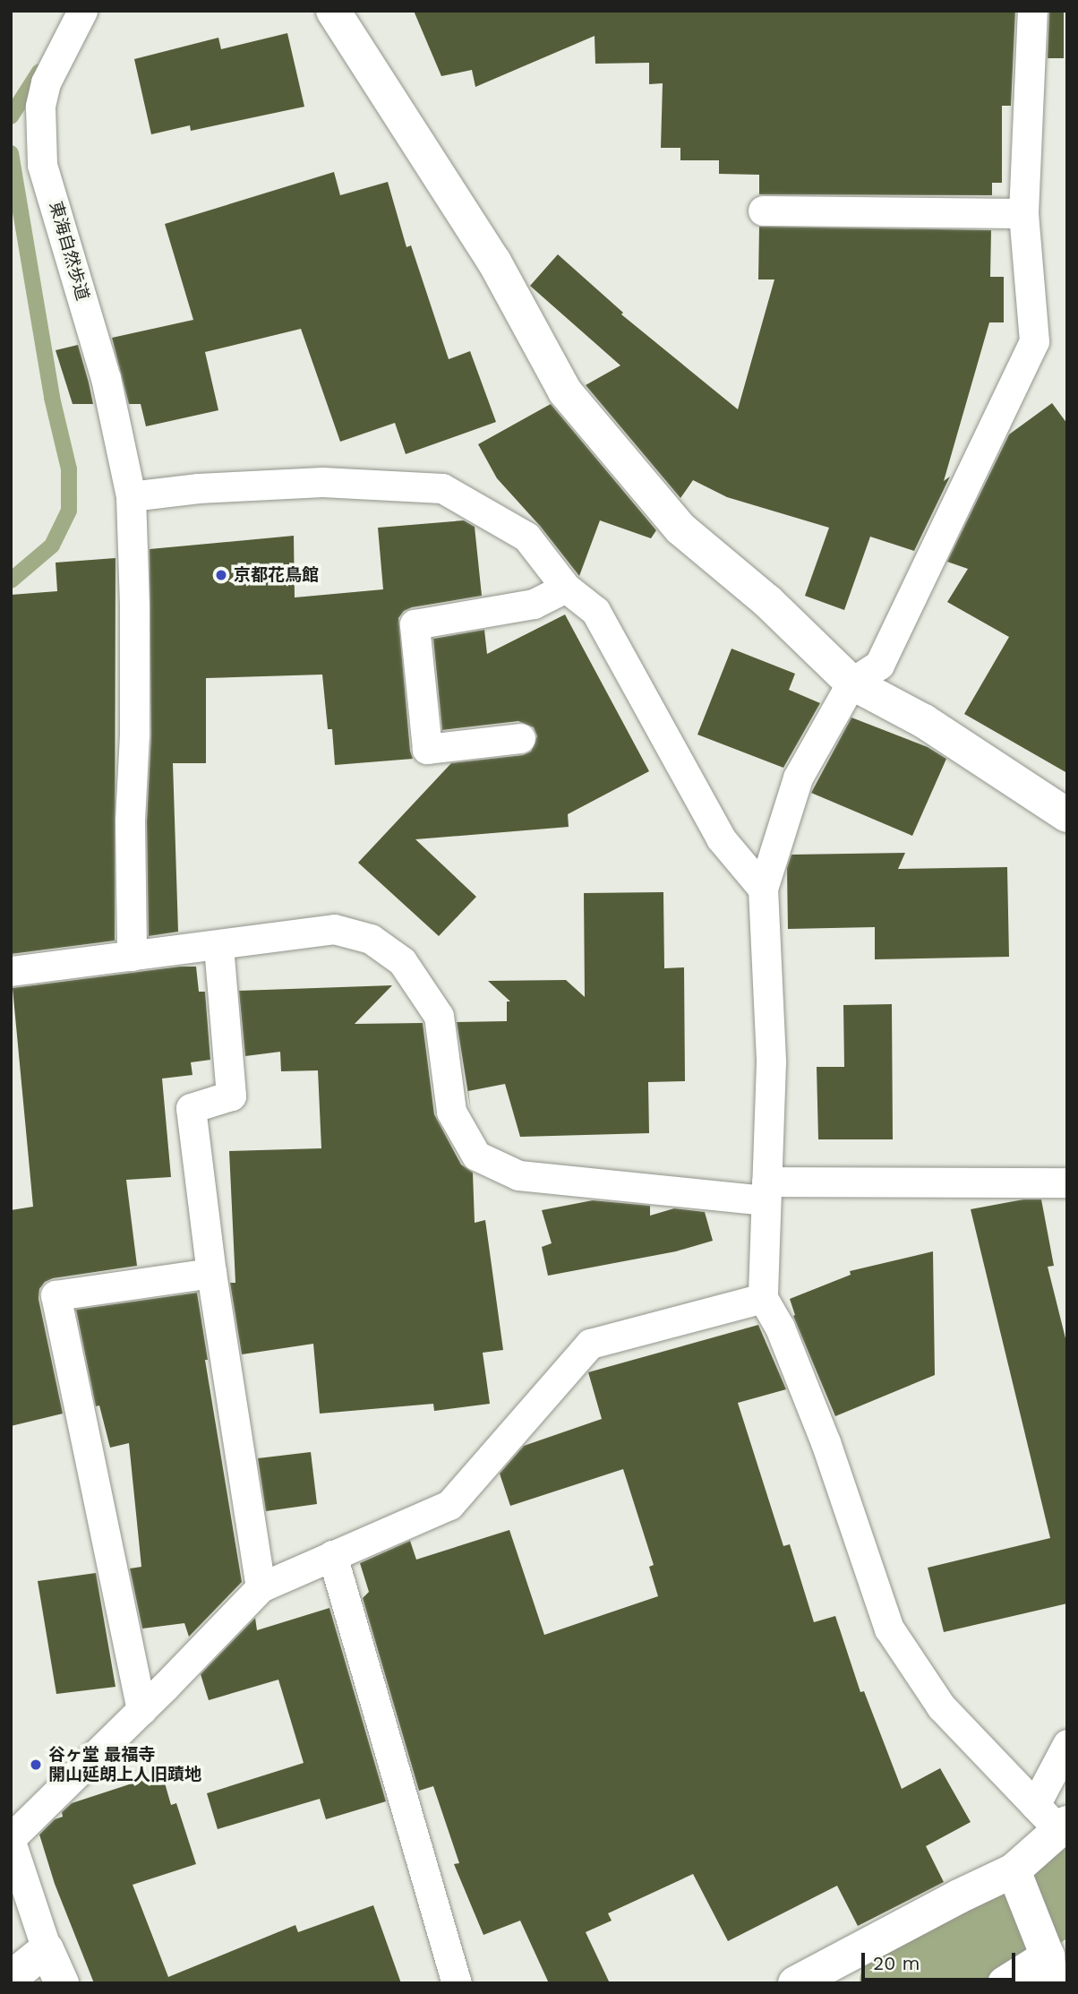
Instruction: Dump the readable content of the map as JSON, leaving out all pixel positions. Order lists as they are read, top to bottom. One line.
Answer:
{"streets":{"lane":["東海自然歩道"]},"places":["京都花鳥館","谷ヶ堂 最福寺 開山延朗上人旧蹟地"],"scale_bar":"20 m"}
